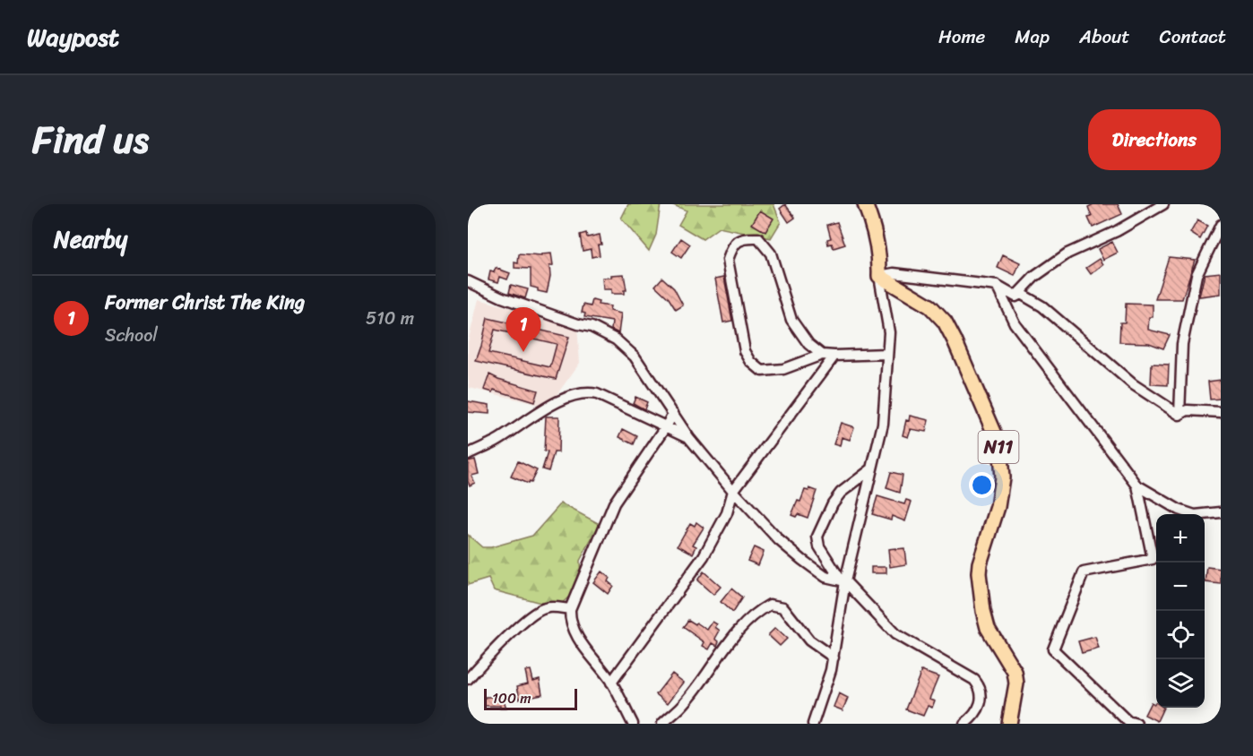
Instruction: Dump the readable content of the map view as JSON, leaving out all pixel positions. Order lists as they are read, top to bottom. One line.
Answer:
{"streets":{"highway":["N11"]},"scale_bar":"100 m","page":{"header":"Waypost","nav":["Home","Map","About","Contact"],"title":"Find us","buttons":"Directions","heading":"Nearby","list":[{"mark":"1","name":"Former Christ The King","note":"School","value":"510 m"}],"pins":"1","map_buttons":["+","−"],"scale":"100 m"}}
